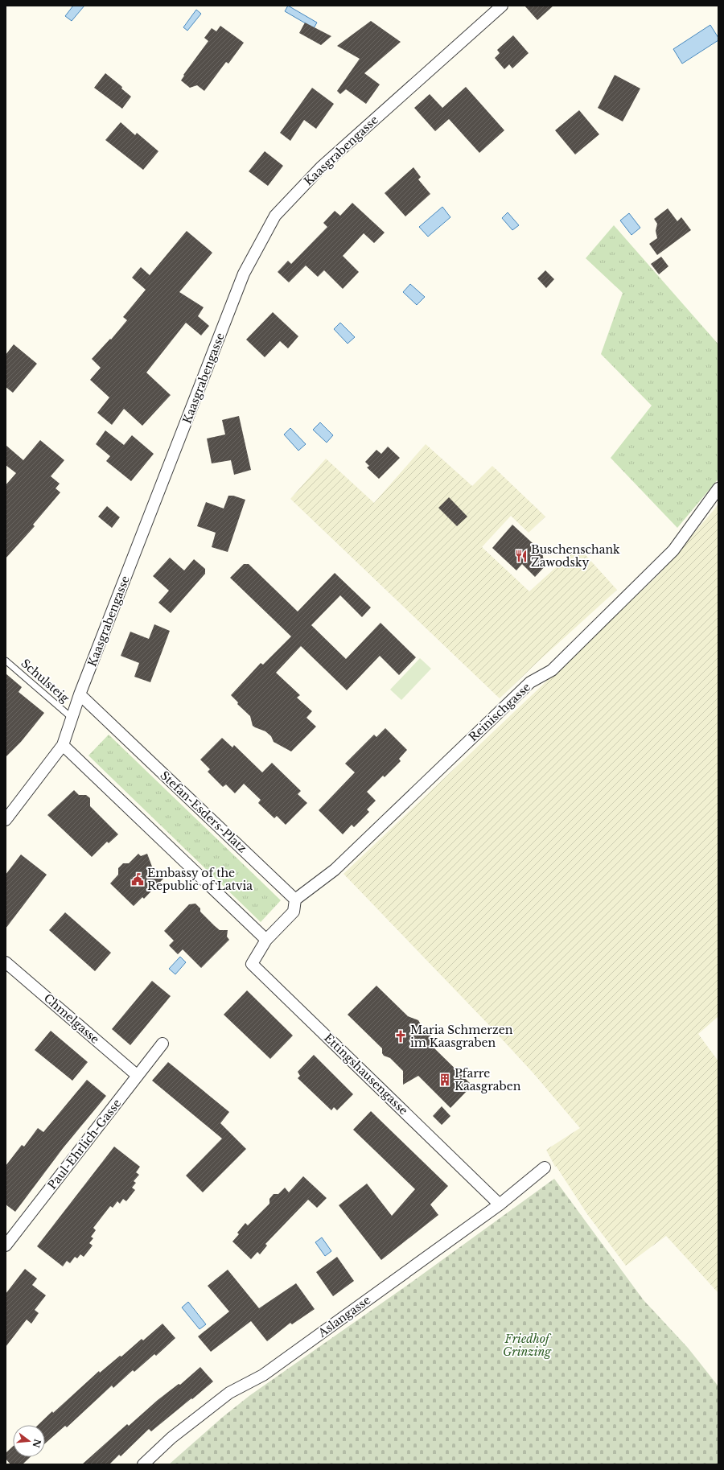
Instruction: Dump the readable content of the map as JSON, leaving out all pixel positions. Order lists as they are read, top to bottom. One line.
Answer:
{"streets":{"street":["Kaasgrabengasse","Reinischgasse","Stefan-Esders-Platz","Chmelgasse","Ettingshausengasse","Paul-Ehrlich-Gasse","Aslangasse"],"lane":["Schulsteig"]},"crossings":[["Kaasgrabengasse","Schulsteig"],["Kaasgrabengasse","Stefan-Esders-Platz"],["Reinischgasse","Stefan-Esders-Platz"],["Chmelgasse","Paul-Ehrlich-Gasse"],["Ettingshausengasse","Aslangasse"]],"parks":["Friedhof Grinzing"],"places":{"restaurant":["Buschenschank Zawodsky"],"public building":["Embassy of the Republic of Latvia"],"church":["Maria Schmerzen im Kaasgraben"],"building":["Pfarre Kaasgraben"]},"north":"right"}
